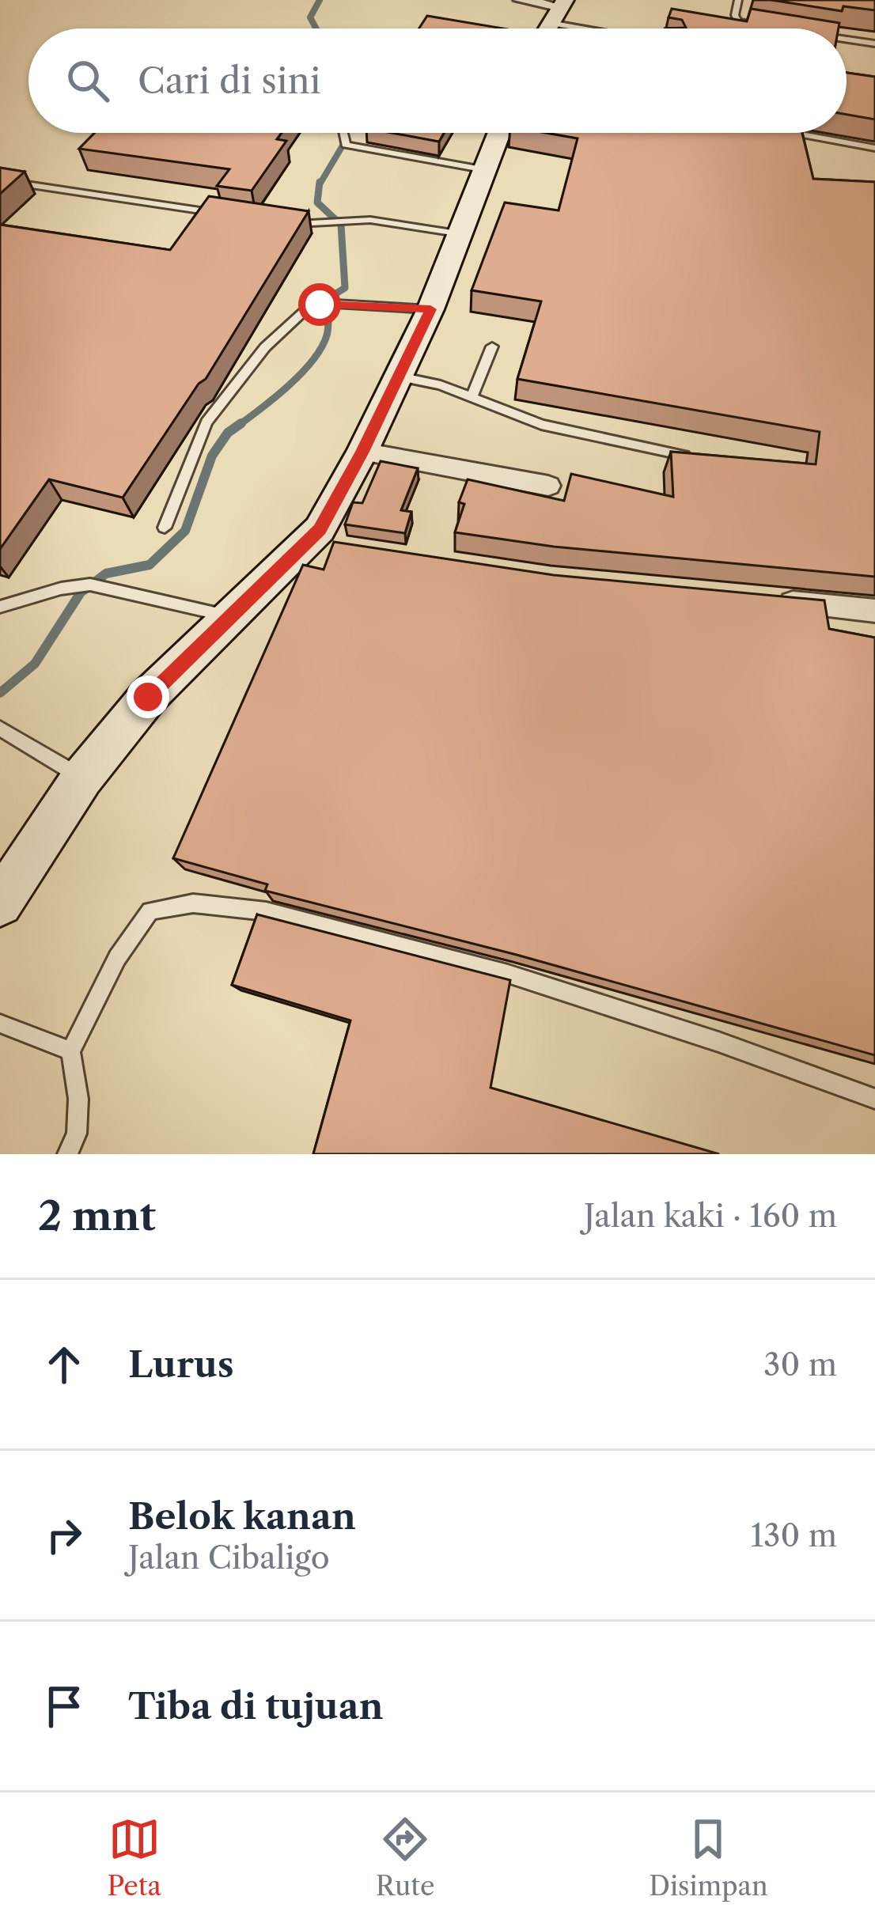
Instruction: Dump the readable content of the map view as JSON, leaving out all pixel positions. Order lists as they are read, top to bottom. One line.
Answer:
{"page":{"search":"Cari di sini","heading":["2 mnt","Jalan kaki · 160 m"],"list":[["Lurus","30 m"],["Belok kanan","Jalan Cibaligo","130 m"],"Tiba di tujuan"],"nav":["Peta","Rute","Disimpan"]}}
